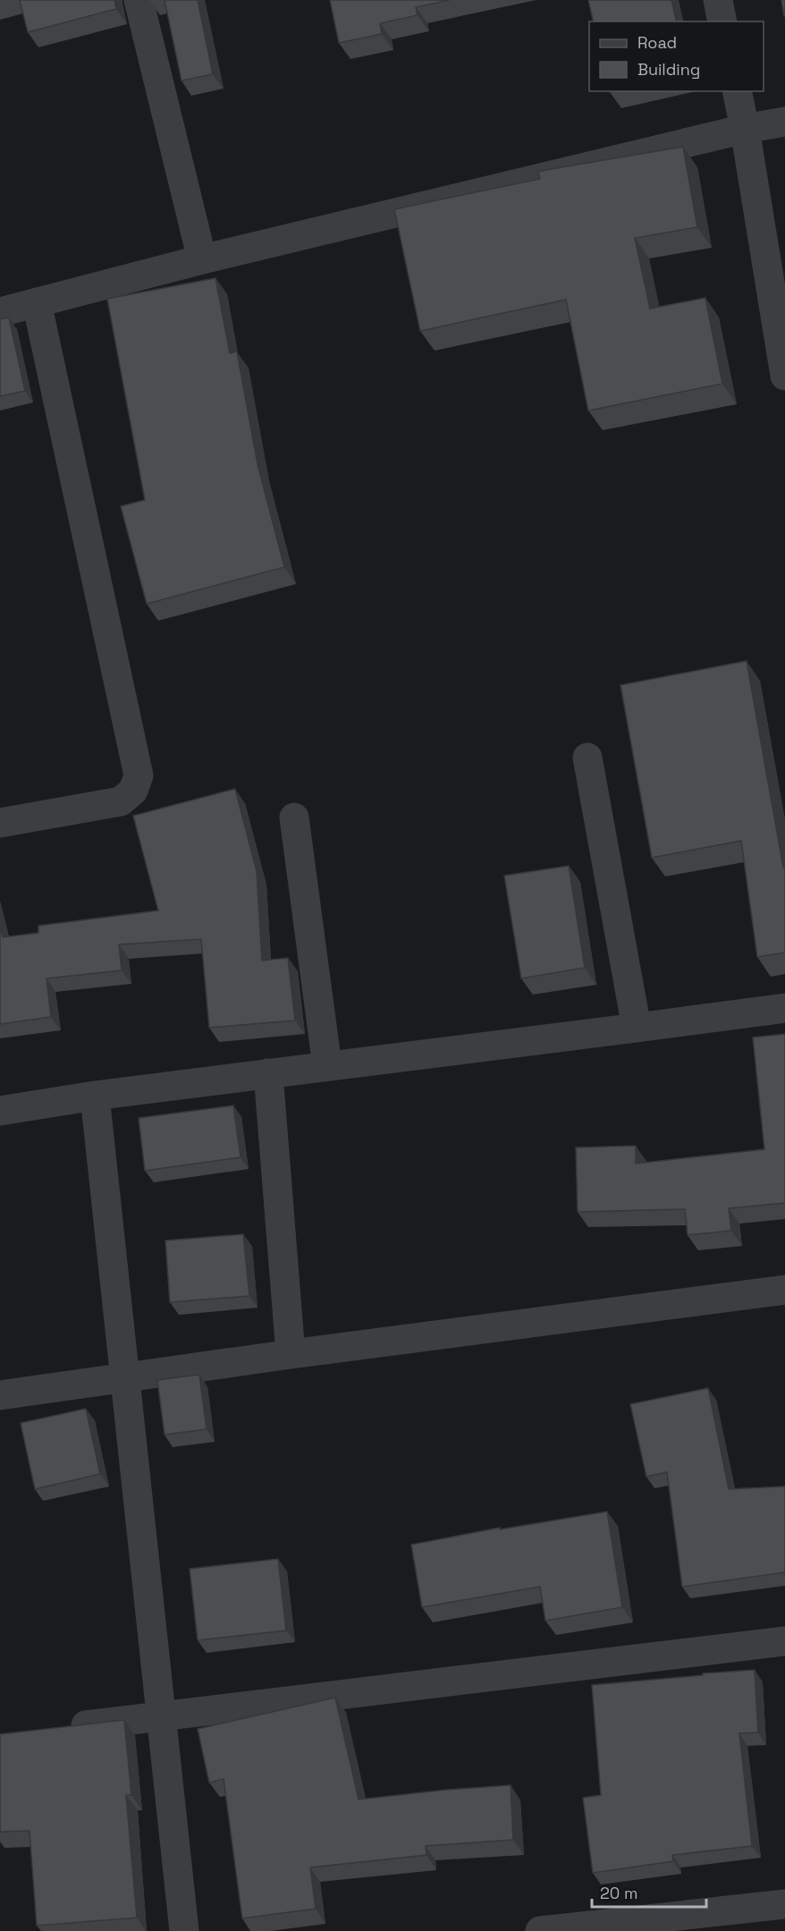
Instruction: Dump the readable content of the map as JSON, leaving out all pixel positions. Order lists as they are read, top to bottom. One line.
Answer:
{"legend":["Road","Building"],"scale_bar":"20 m"}
